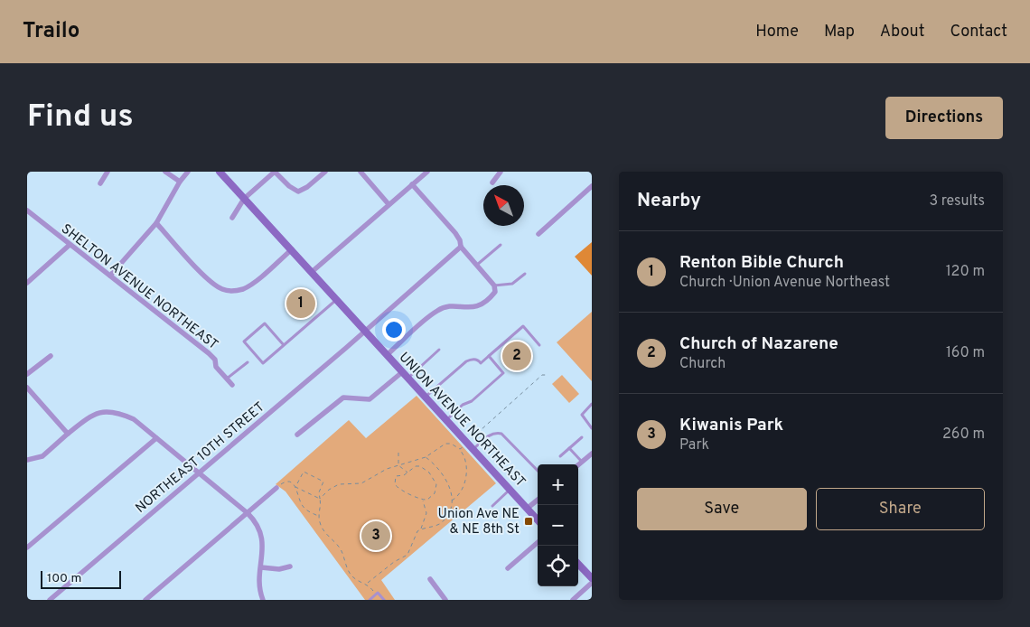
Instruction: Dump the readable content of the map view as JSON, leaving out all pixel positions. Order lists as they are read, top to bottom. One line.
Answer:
{"streets":{"street":["SHELTON AVENUE NORTHEAST","UNION AVENUE NORTHEAST","NORTHEAST 10TH STREET"]},"crossings":[["UNION AVENUE NORTHEAST","NORTHEAST 10TH STREET"]],"places":{"transit":["Union Ave NE & NE 8th St"]},"scale_bar":"100 m","north":"top left","page":{"header":"Trailo","nav":["Home","Map","About","Contact"],"buttons":["Directions",["Save","Share"]],"title":"Find us","heading":["Nearby","3 results"],"list":[{"mark":"1","name":"Renton Bible Church","note":"Church · Union Avenue Northeast","value":"120 m"},{"mark":"2","name":"Church of Nazarene","note":"Church","value":"160 m"},{"mark":"3","name":"Kiwanis Park","note":"Park","value":"260 m"}],"pins":["1","2","3"],"map_buttons":["+","−"],"scale":"100 m"}}
